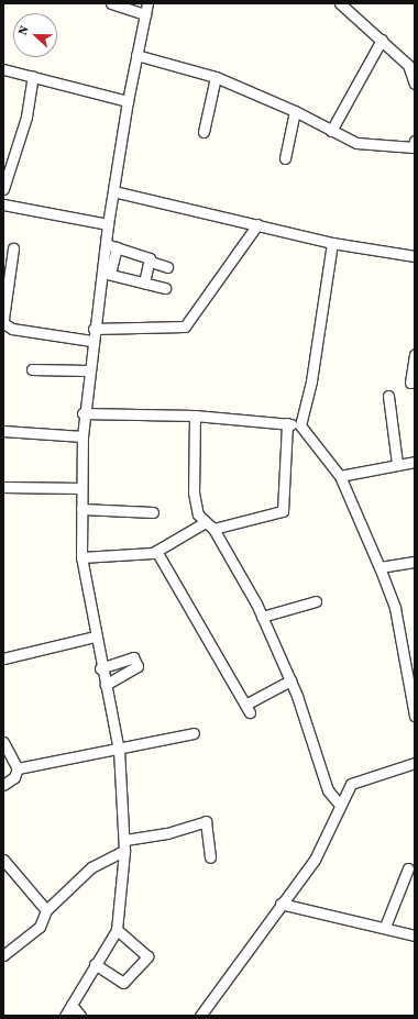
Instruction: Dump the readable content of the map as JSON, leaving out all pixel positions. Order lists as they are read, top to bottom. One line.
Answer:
{"north":"left"}
